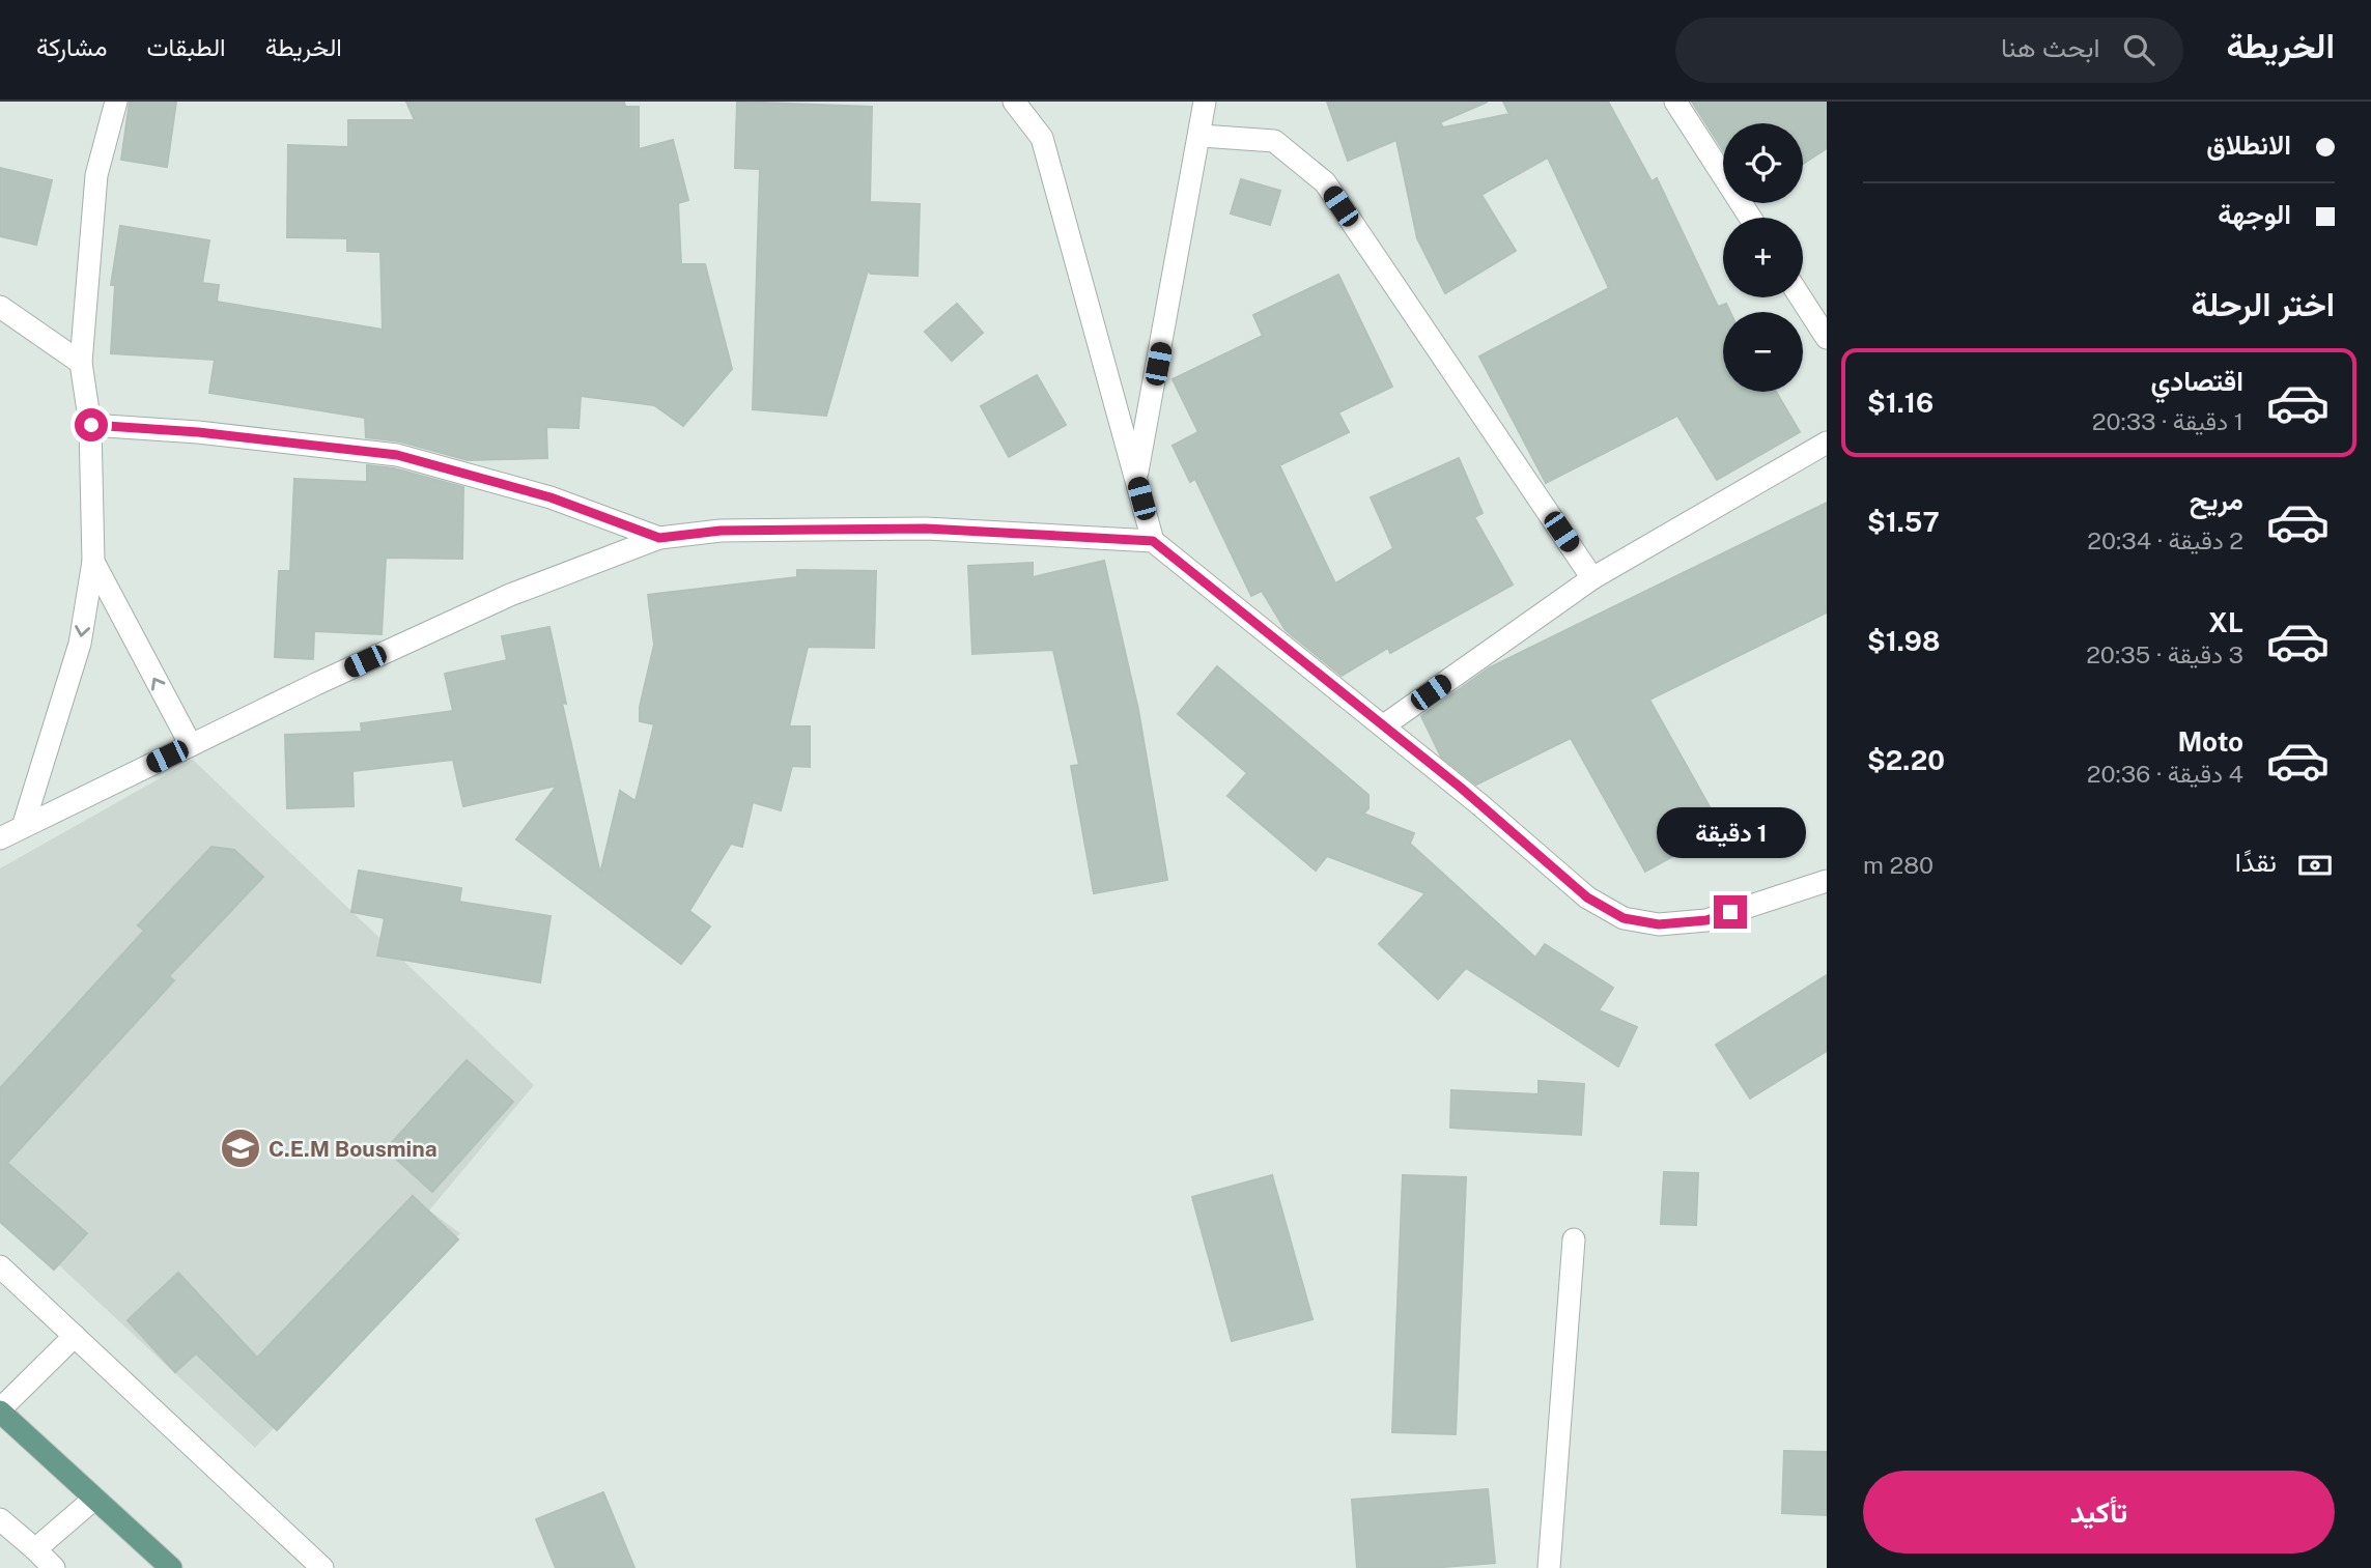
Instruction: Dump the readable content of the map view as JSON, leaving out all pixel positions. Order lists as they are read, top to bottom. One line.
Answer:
{"places":{"school or university":["C.E.M Bousmina"]},"page":{"header":"الخريطة","search":"ابحث هنا","nav":["الخريطة","الطبقات","مشاركة"],"banner":["الانطلاق","الوجهة"],"map_buttons":["+","−"],"heading":"اختر الرحلة","list":[{"name":"اقتصادي","note":"1 دقيقة · 20:33","value":"$1.16"},{"name":"مريح","note":"2 دقيقة · 20:34","value":"$1.57"},{"name":"XL","note":"3 دقيقة · 20:35","value":"$1.98"},{"name":"Moto","note":"4 دقيقة · 20:36","value":"$2.20"}],"bubble":"1 دقيقة","pay":["نقدًا","280 m"],"buttons":"تأكيد"}}
